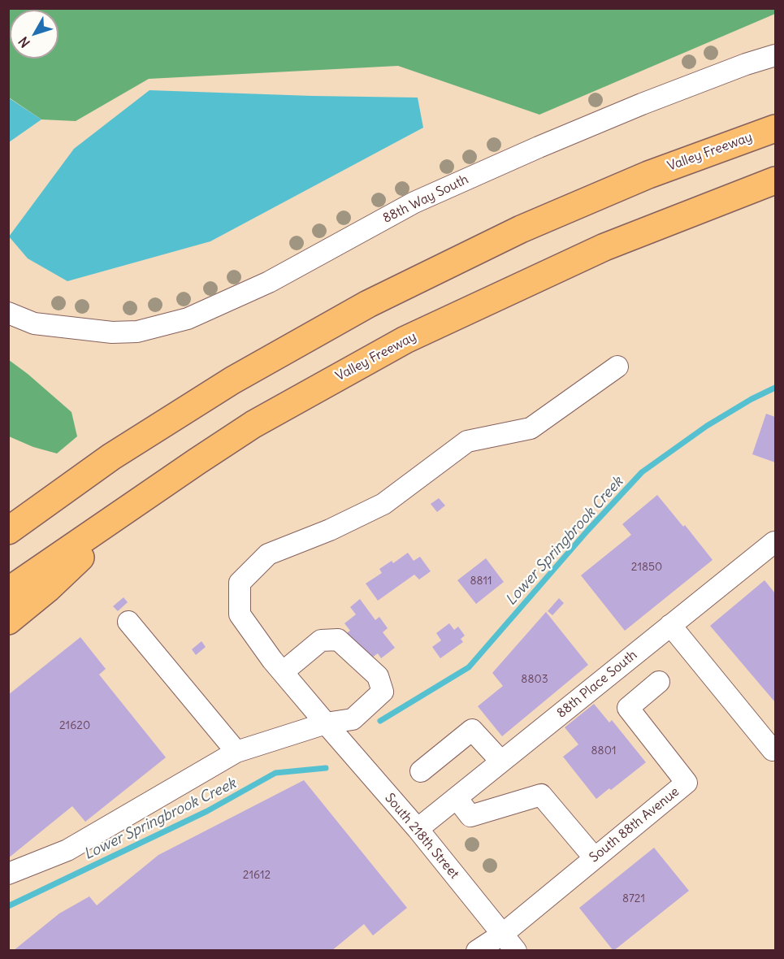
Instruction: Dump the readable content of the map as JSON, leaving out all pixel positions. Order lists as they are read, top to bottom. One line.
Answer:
{"streets":{"highway":["Valley Freeway"],"street":["88th Way South","88th Place South","South 88th Avenue","South 218th Street"]},"crossings":[["88th Place South","South 218th Street"],["South 88th Avenue","South 218th Street"]],"water":["Lower Springbrook Creek"],"house_numbers":["21850","8811","8803","21620","8801","21612","8721"],"north":"bottom left"}
